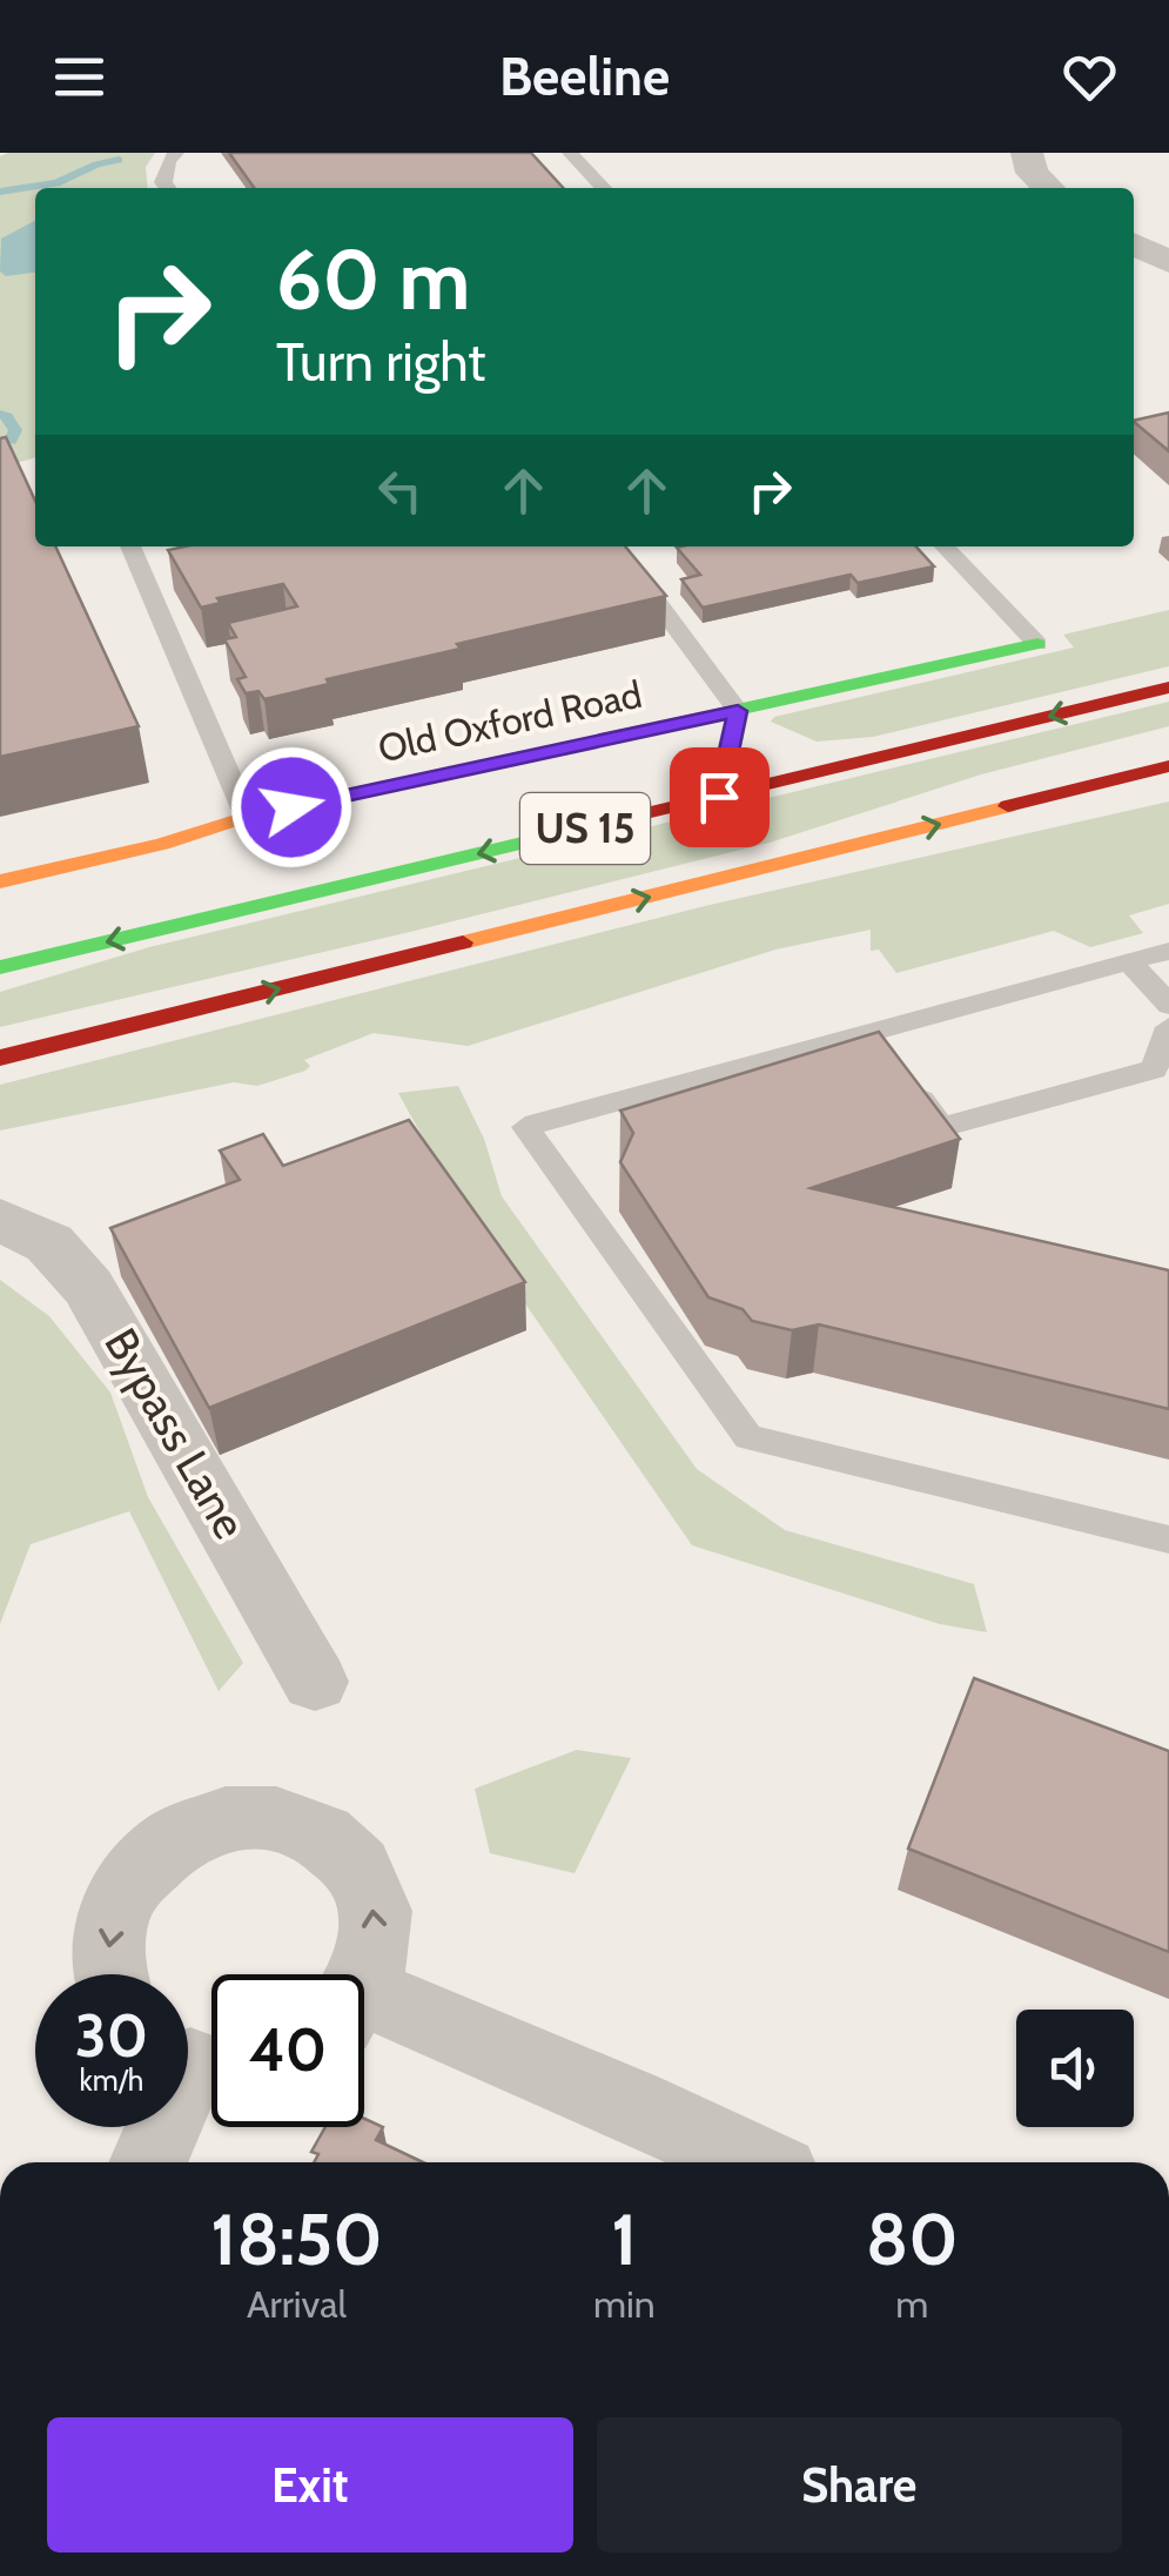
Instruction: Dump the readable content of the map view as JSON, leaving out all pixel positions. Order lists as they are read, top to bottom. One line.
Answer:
{"streets":{"main road":["Old Oxford Road","US 15"],"street":["Bypass Lane"]},"page":{"header":"Beeline","turn":["60 m","Turn right"],"speed":"30 km/h","limit":"40","eta":["18:50","Arrival","1","min","80","m"],"buttons":["Exit","Share"]}}
